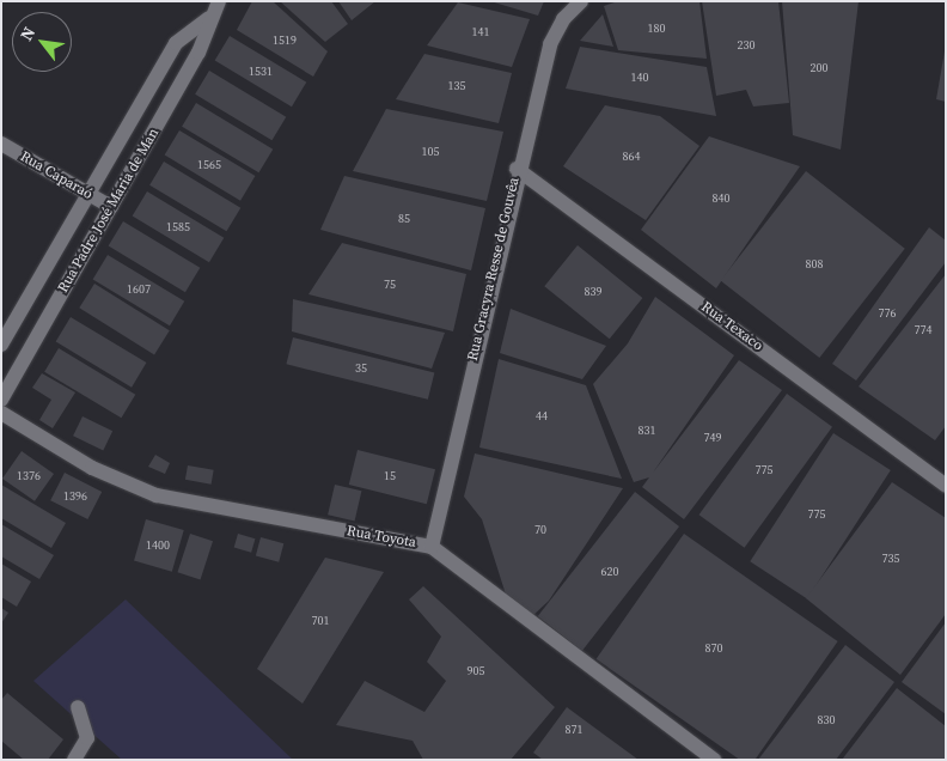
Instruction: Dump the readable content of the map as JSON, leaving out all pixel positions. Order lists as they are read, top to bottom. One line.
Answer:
{"streets":{"street":["Rua Caparaó","Rua Padre José Maria de Man","Rua Gracyra Resse de Gouvêa","Rua Texaco","Rua Toyota"]},"crossings":[["Rua Caparaó","Rua Padre José Maria de Man"],["Rua Gracyra Resse de Gouvêa","Rua Texaco"],["Rua Gracyra Resse de Gouvêa","Rua Toyota"]],"house_numbers":["180","141","1519","230","200","1531","140","135","105","864","1565","840","85","1585","808","75","1607","839","776","774","35","44","831","749","775","1376","15","1396","775","70","1400","735","620","701","870","905","830","871"],"north":"top left"}
